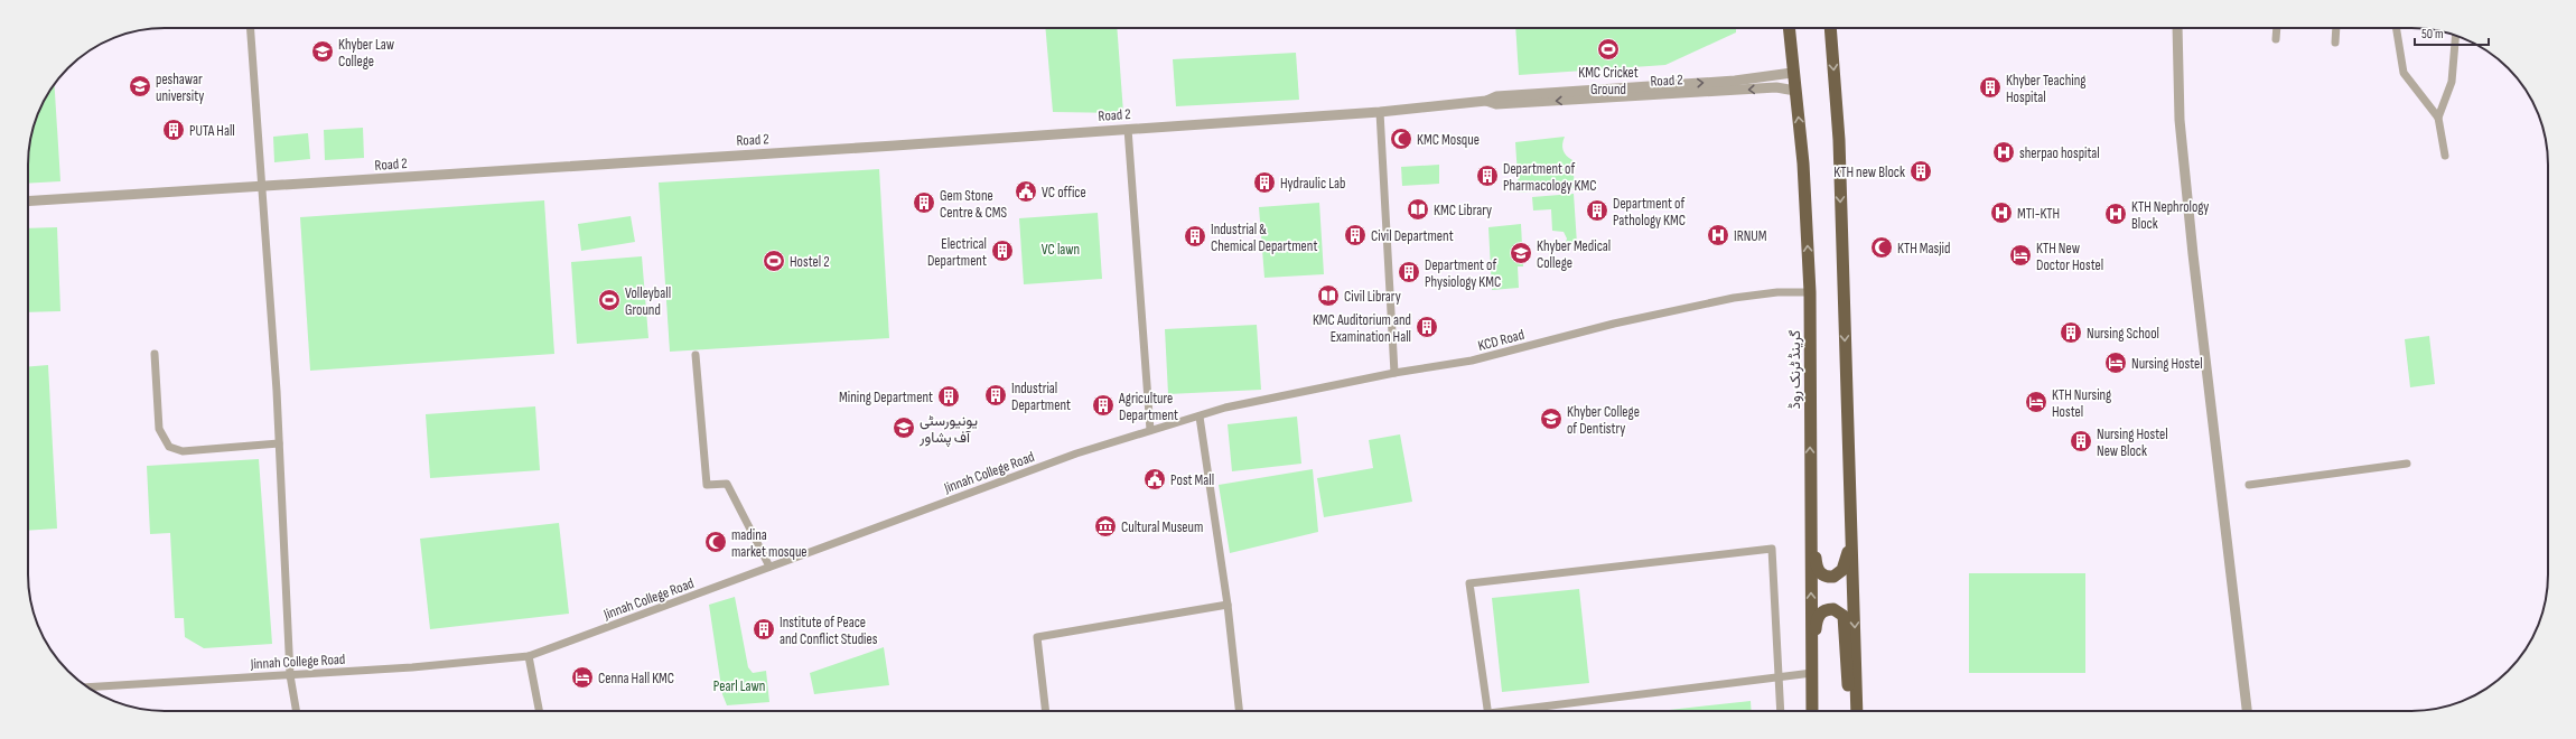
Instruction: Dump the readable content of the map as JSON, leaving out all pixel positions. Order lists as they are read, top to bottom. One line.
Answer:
{"streets":{"highway":["گرینڈ ٹرنک روڈ"],"street":["Road 2","KCD Road","Jinnah College Road"]},"crossings":[["Road 2","گرینڈ ٹرنک روڈ"],["KCD Road","گرینڈ ٹرنک روڈ"],["KCD Road","Jinnah College Road"]],"parks":["VC lawn","Pearl Lawn"],"places":{"sports":["KMC Cricket Ground","Hostel 2","Volleyball Ground"],"school or university":["Khyber Law College","peshawar university","Khyber Medical College","Khyber College of Dentistry","یونیورسٹی آف پشاور"],"building":["Khyber Teaching Hospital","PUTA Hall","KTH new Block","Department of Pharmacology KMC","Hydraulic Lab","Gem Stone Centre & CMS","Department of Pathology KMC","Civil Department","Industrial & Chemical Department","Electrical Department","Department of Physiology KMC","KMC Auditorium and Examination Hall","Nursing School","Industrial Department","Mining Department","Agriculture Department","Nursing Hostel New Block","Institute of Peace and Conflict Studies"],"mosque":["KMC Mosque","KTH Masjid","madina market mosque"],"hospital":["sherpao hospital","MTI-KTH","KTH Nephrology Block","IRNUM"],"public building":["VC office","Post Mall"],"library":["KMC Library","Civil Library"],"hotel":["KTH New Doctor Hostel","Nursing Hostel","KTH Nursing Hostel","Cenna Hall KMC"],"museum":["Cultural Museum"]},"scale_bar":"50 m"}
